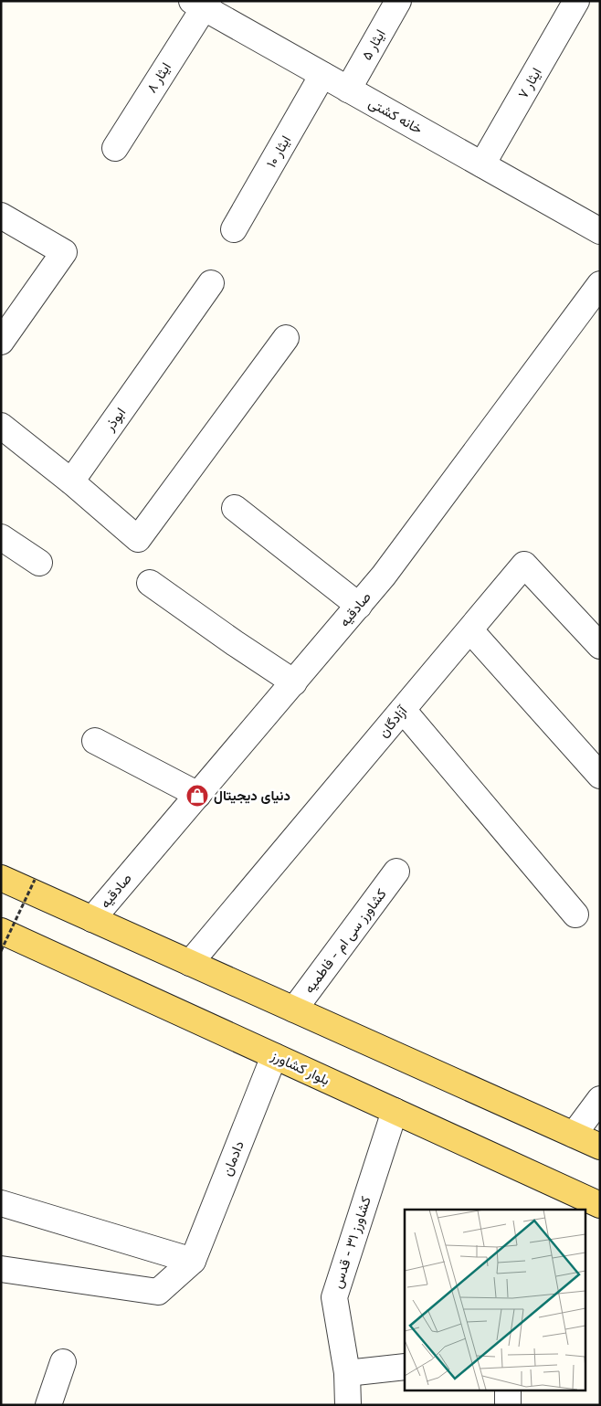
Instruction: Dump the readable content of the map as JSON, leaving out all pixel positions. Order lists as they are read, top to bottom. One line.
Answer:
{"streets":{"main road":["بلوار کشاورز"],"street":["ایثار ۵","ایثار ۸","ایثار ۷","خانه کشتی","ایثار ۱۰","ابوذر","صادقیه","آزادگان","کشاورز سی ام - فاطمیه","دادمان","کشاورز ۳۱ - قدس"]},"crossings":[["ایثار ۵","خانه کشتی"],["ایثار ۸","خانه کشتی"],["ایثار ۷","خانه کشتی"],["خانه کشتی","ایثار ۱۰"],["بلوار کشاورز","دادمان"],["بلوار کشاورز","کشاورز ۳۱ - قدس"]],"places":{"shop":["دنیای دیجیتال"]}}
